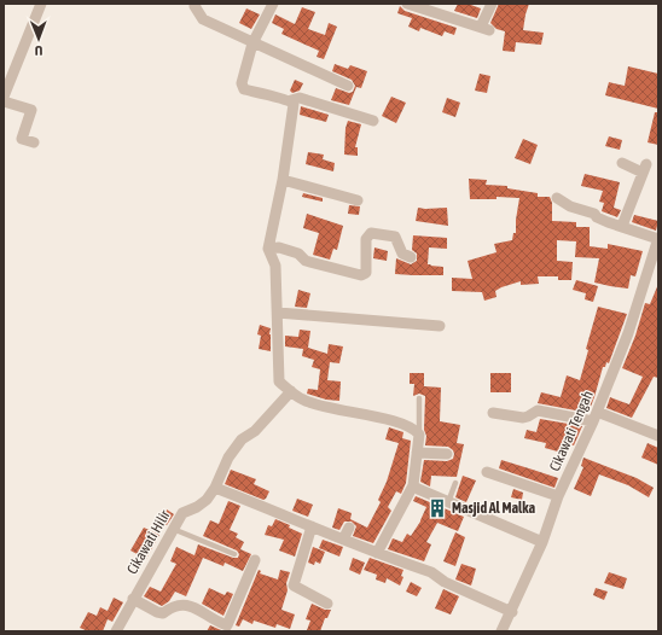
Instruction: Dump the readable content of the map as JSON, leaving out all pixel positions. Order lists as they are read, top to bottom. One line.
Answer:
{"streets":{"street":["Cikawati Tengah","Cikawati Hilir"]},"places":{"building":["Masjid Al Malka"]},"north":"bottom"}
